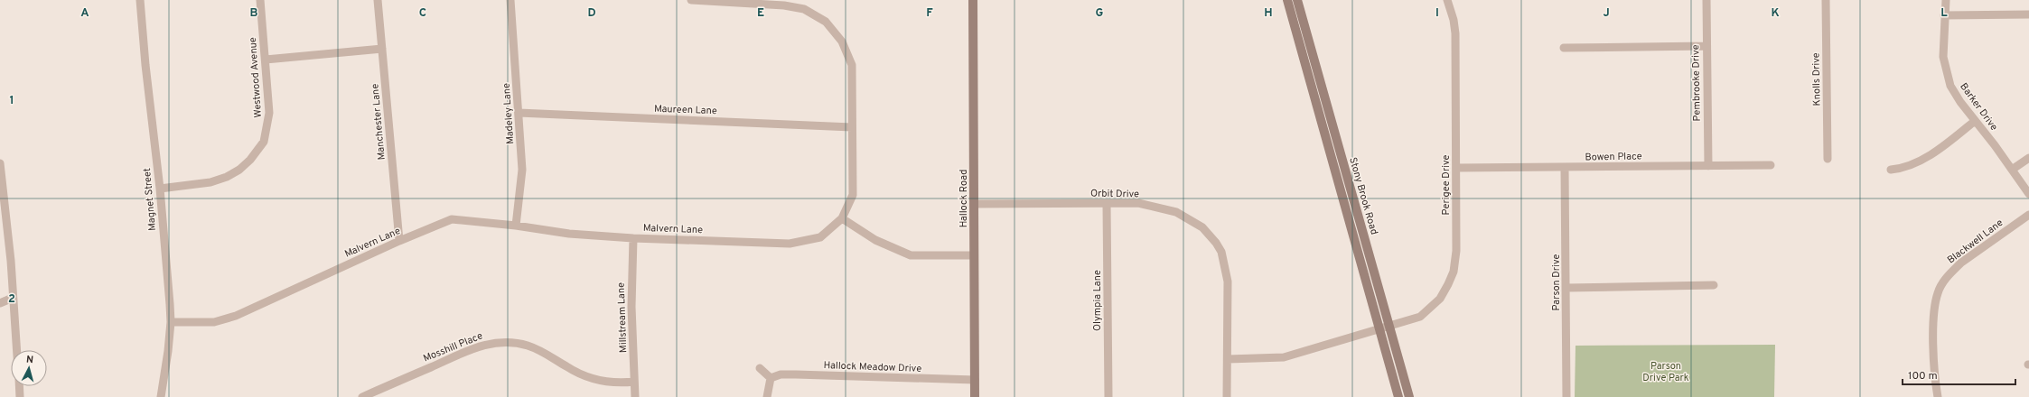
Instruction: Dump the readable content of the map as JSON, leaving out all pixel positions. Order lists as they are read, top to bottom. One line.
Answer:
{"streets":{"main road":["Stony Brook Road","Hallock Road"],"street":["Westwood Avenue","Knolls Drive","Pembrooke Drive","Barker Drive","Maureen Lane","Madeley Lane","Manchester Lane","Bowen Place","Perigee Drive","Orbit Drive","Magnet Street","Malvern Lane","Blackwell Lane","Parson Drive","Olympia Lane","Millstream Lane","Mosshill Place","Hallock Meadow Drive"]},"crossings":[["Westwood Avenue","Magnet Street"],["Pembrooke Drive","Bowen Place"],["Maureen Lane","Madeley Lane"],["Maureen Lane","Malvern Lane"],["Madeley Lane","Malvern Lane"],["Manchester Lane","Malvern Lane"],["Bowen Place","Perigee Drive"],["Bowen Place","Parson Drive"],["Perigee Drive","Orbit Drive"],["Perigee Drive","Stony Brook Road"],["Orbit Drive","Hallock Road"],["Orbit Drive","Olympia Lane"],["Hallock Road","Hallock Meadow Drive"],["Magnet Street","Malvern Lane"],["Malvern Lane","Millstream Lane"],["Millstream Lane","Mosshill Place"]],"parks":["Parson Drive Park"],"scale_bar":"100 m","north":"top","grid":{"columns":["A","B","C","D","E","F","G","H","I","J","K","L"],"rows":["1","2"]}}
